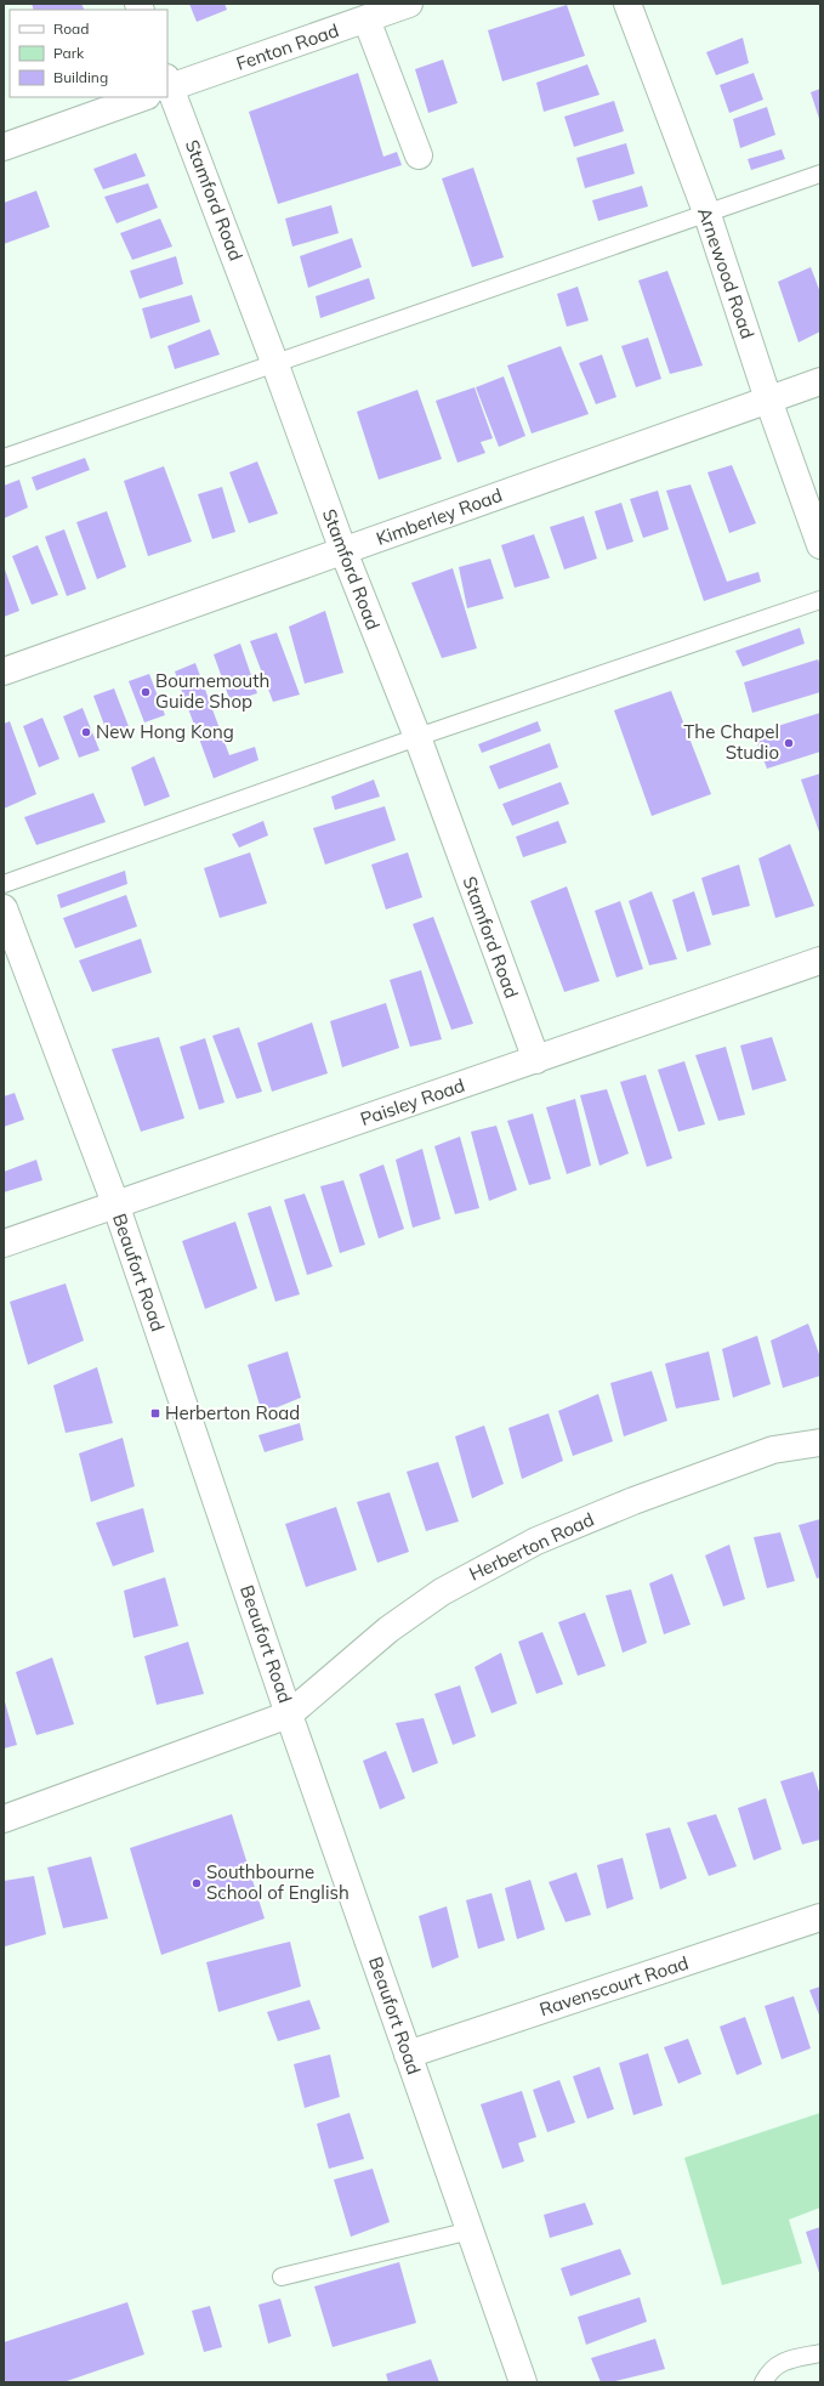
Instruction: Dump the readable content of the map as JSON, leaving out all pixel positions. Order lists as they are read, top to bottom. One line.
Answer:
{"streets":{"street":["Fenton Road","Stamford Road","Arnewood Road","Kimberley Road","Paisley Road","Beaufort Road","Herberton Road","Ravenscourt Road"]},"crossings":[["Stamford Road","Kimberley Road"],["Stamford Road","Paisley Road"],["Arnewood Road","Kimberley Road"],["Paisley Road","Beaufort Road"],["Beaufort Road","Herberton Road"],["Beaufort Road","Ravenscourt Road"]],"places":{"other":["Bournemouth Guide Shop","New Hong Kong","The Chapel Studio","Southbourne School of English"],"transit":["Herberton Road"]},"legend":["Road","Park","Building"]}
